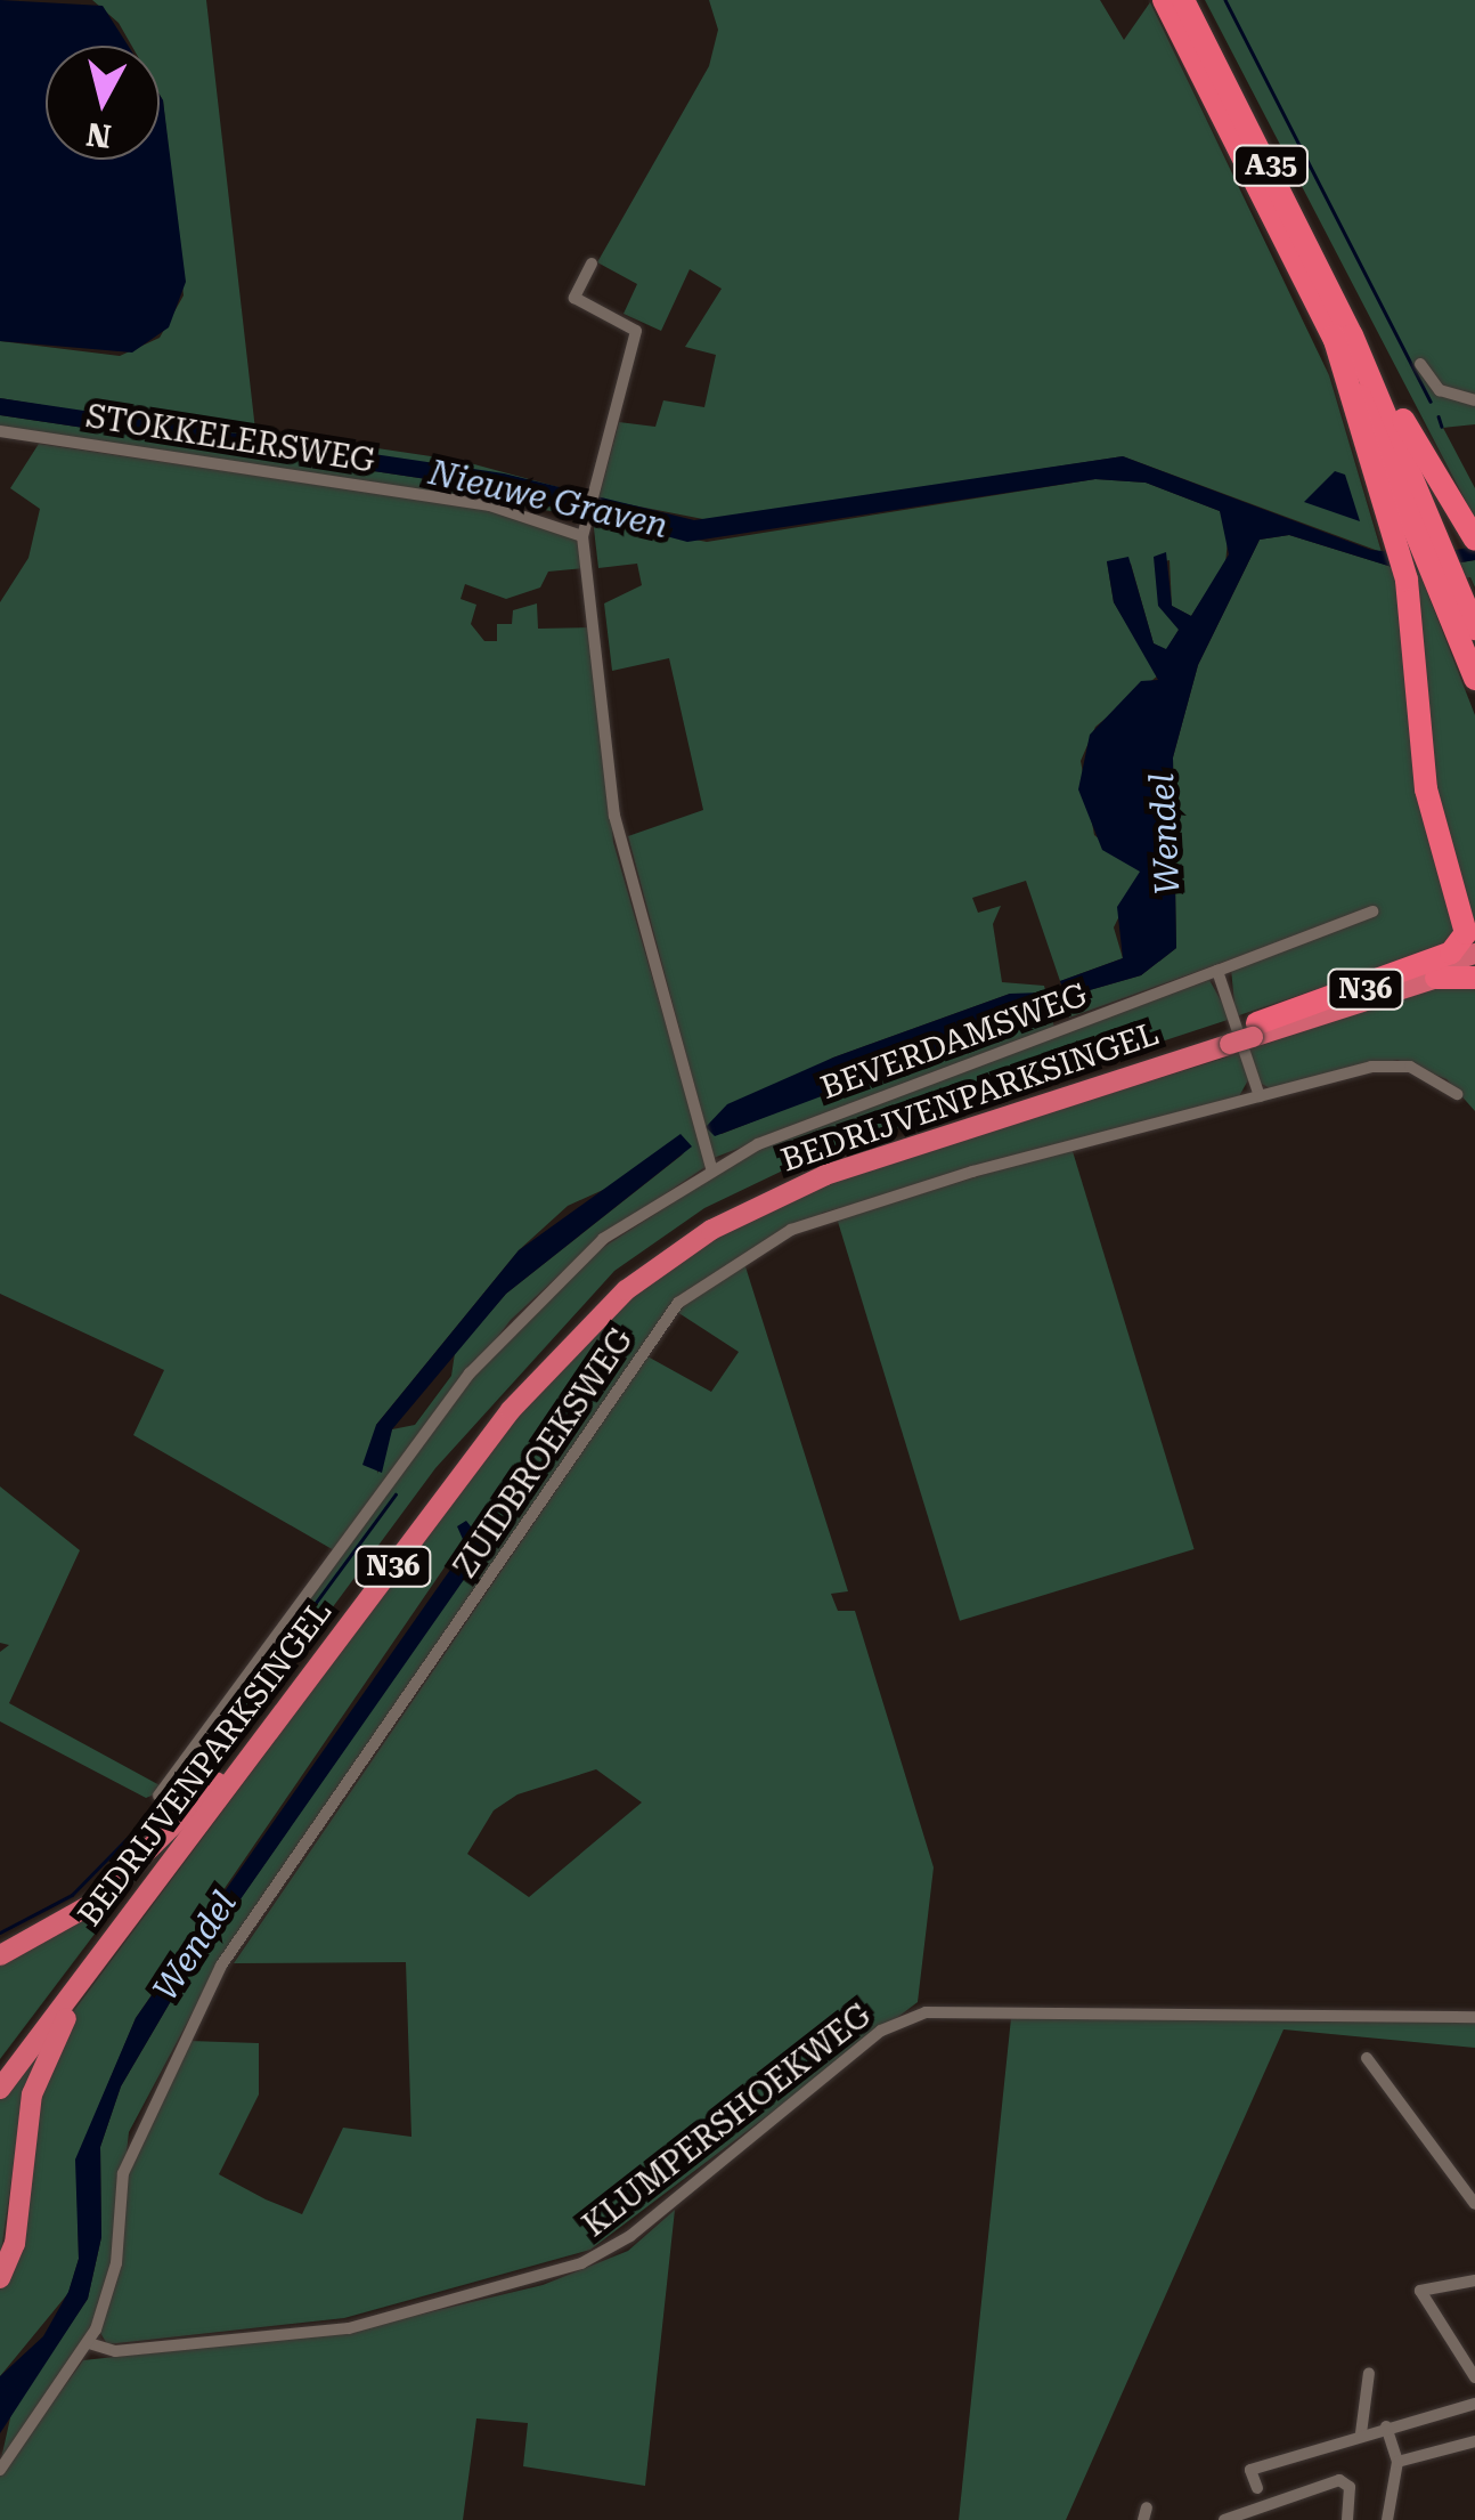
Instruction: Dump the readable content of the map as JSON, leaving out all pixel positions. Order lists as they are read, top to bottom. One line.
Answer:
{"streets":{"highway":["A35","N36","BEDRIJVENPARKSINGEL"],"street":["STOKKELERSWEG","BEVERDAMSWEG","ZUIDBROEKSWEG","KLUMPERSHOEKWEG"]},"crossings":[["A35","BEDRIJVENPARKSINGEL"],["N36","BEDRIJVENPARKSINGEL"],["ZUIDBROEKSWEG","KLUMPERSHOEKWEG"]],"water":["Nieuwe Graven","Wendel"],"north":"bottom"}
